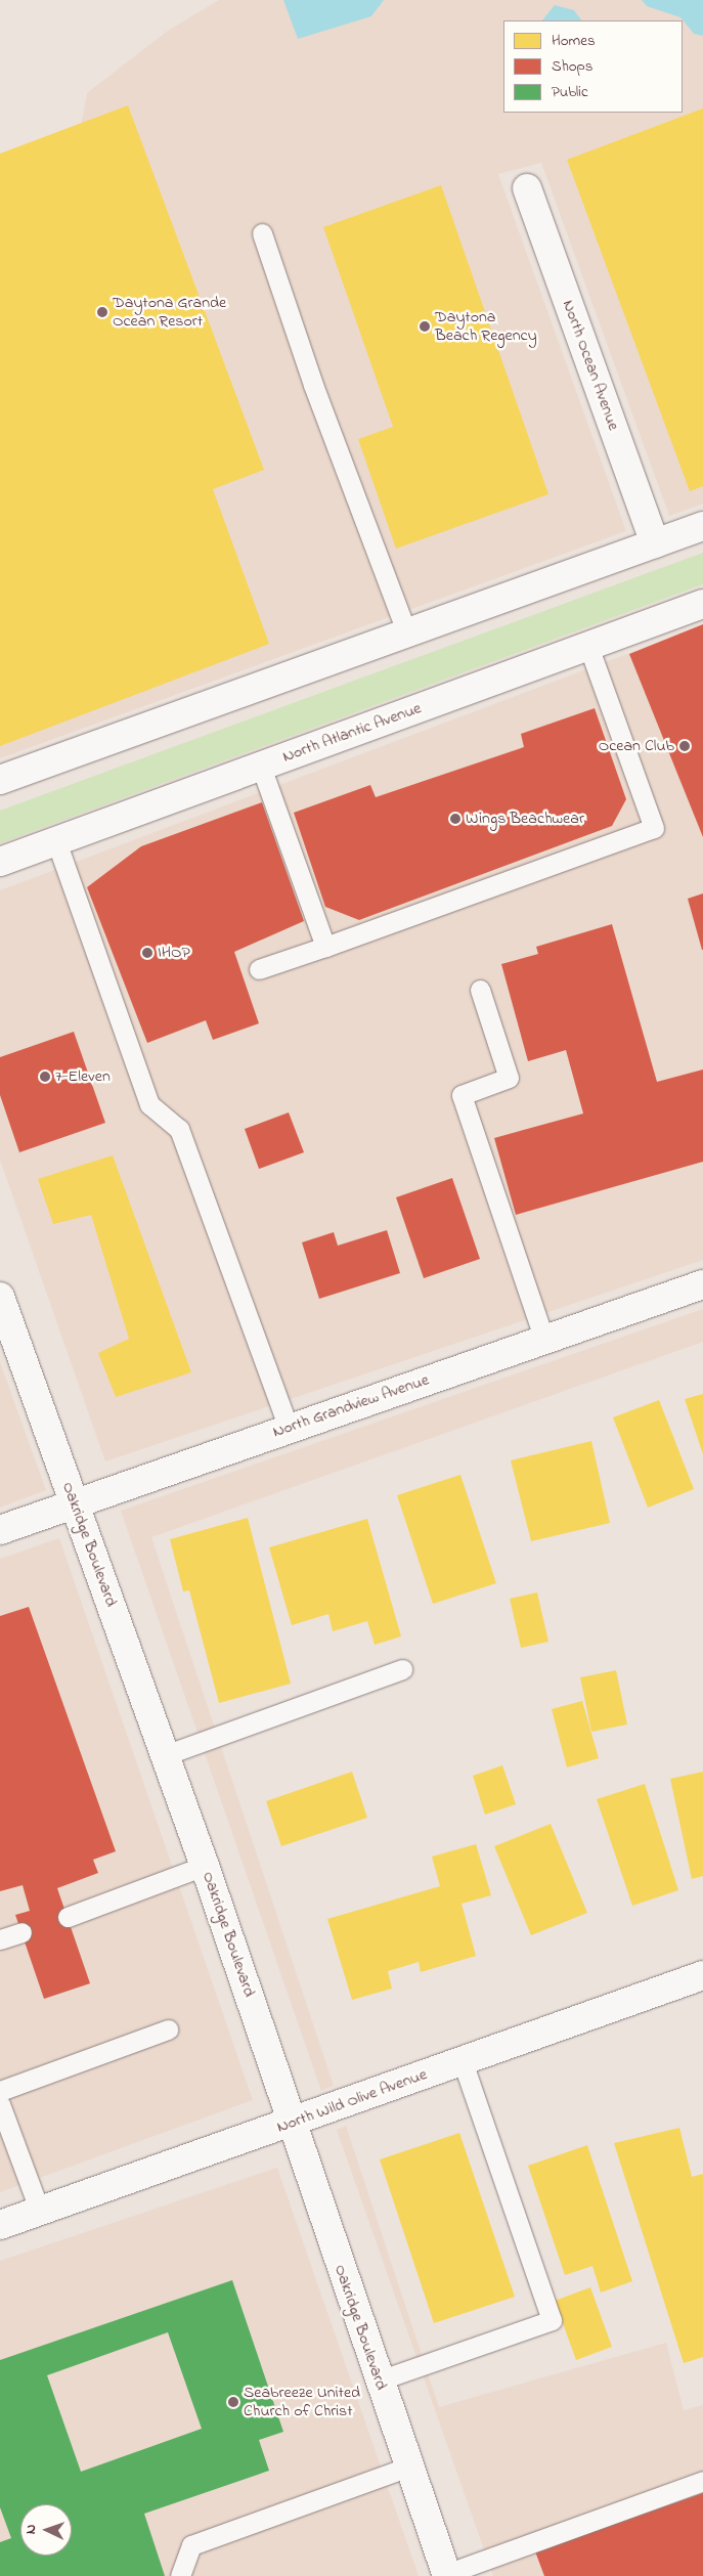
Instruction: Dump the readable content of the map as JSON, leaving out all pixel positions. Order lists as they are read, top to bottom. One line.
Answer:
{"streets":{"main road":["North Ocean Avenue","North Atlantic Avenue","North Grandview Avenue","Oakridge Boulevard","North Wild Olive Avenue"]},"crossings":[["North Grandview Avenue","Oakridge Boulevard"],["Oakridge Boulevard","North Wild Olive Avenue"]],"places":["Daytona Grande Ocean Resort","Daytona Beach Regency","Ocean Club","Wings Beachwear","IHOP","7-Eleven","Seabreeze United Church of Christ"],"legend":["Homes","Shops","Public"],"north":"left"}
